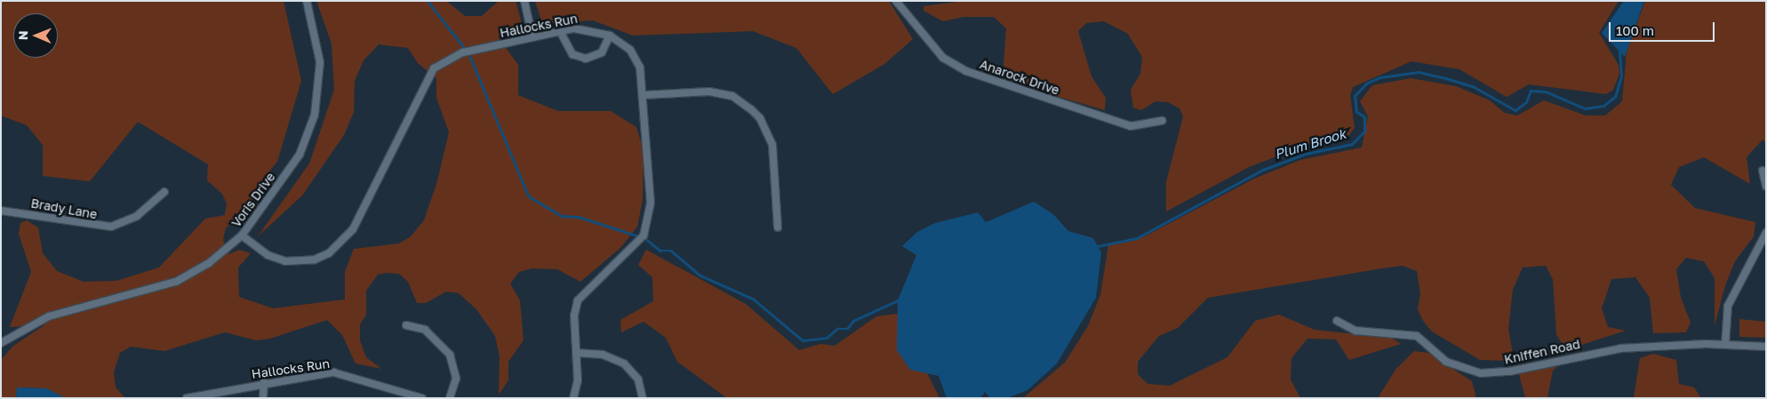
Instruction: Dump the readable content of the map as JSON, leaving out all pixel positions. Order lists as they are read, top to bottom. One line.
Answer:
{"streets":{"street":["Hallocks Run","Anarock Drive","Voris Drive","Brady Lane","Kniffen Road"]},"crossings":[["Hallocks Run","Voris Drive"]],"water":["Plum Brook"],"scale_bar":"100 m","north":"left"}
